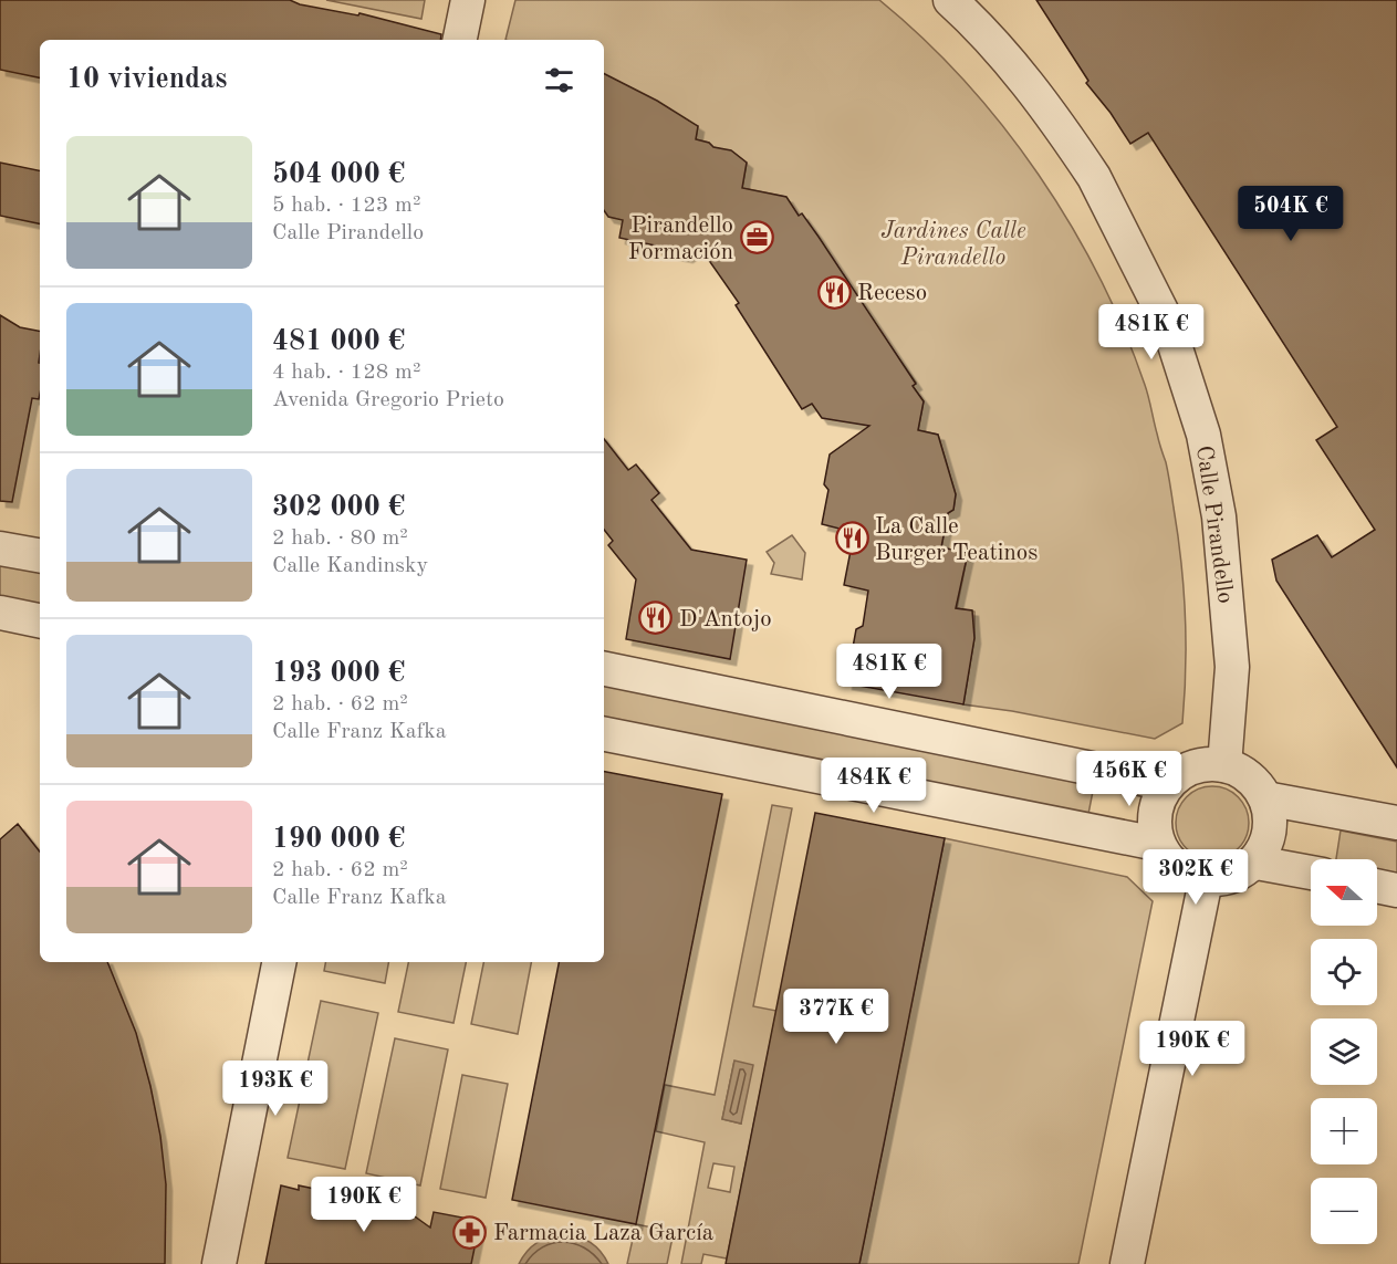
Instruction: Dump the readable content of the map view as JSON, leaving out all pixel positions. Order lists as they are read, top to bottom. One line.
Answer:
{"streets":{"street":["Calle Pirandello"]},"parks":["Jardines Calle Pirandello"],"places":{"office":["Pirandello Formación"],"restaurant":["Receso","La Calle Burger Teatinos","D'Antojo"],"pharmacy":["Farmacia Laza García"]},"north":"left","page":{"heading":"10 viviendas","list":[{"name":"504 000 €","note":"5 hab. · 123 m² · Calle Pirandello"},{"name":"481 000 €","note":"4 hab. · 128 m² · Avenida Gregorio Prieto"},{"name":"302 000 €","note":"2 hab. · 80 m² · Calle Kandinsky"},{"name":"193 000 €","note":"2 hab. · 62 m² · Calle Franz Kafka"},{"name":"190 000 €","note":"2 hab. · 62 m² · Calle Franz Kafka"}],"price":["504K €","481K €","481K €","456K €","484K €","302K €","377K €","190K €","193K €","190K €"],"map_buttons":["+","−"]}}
